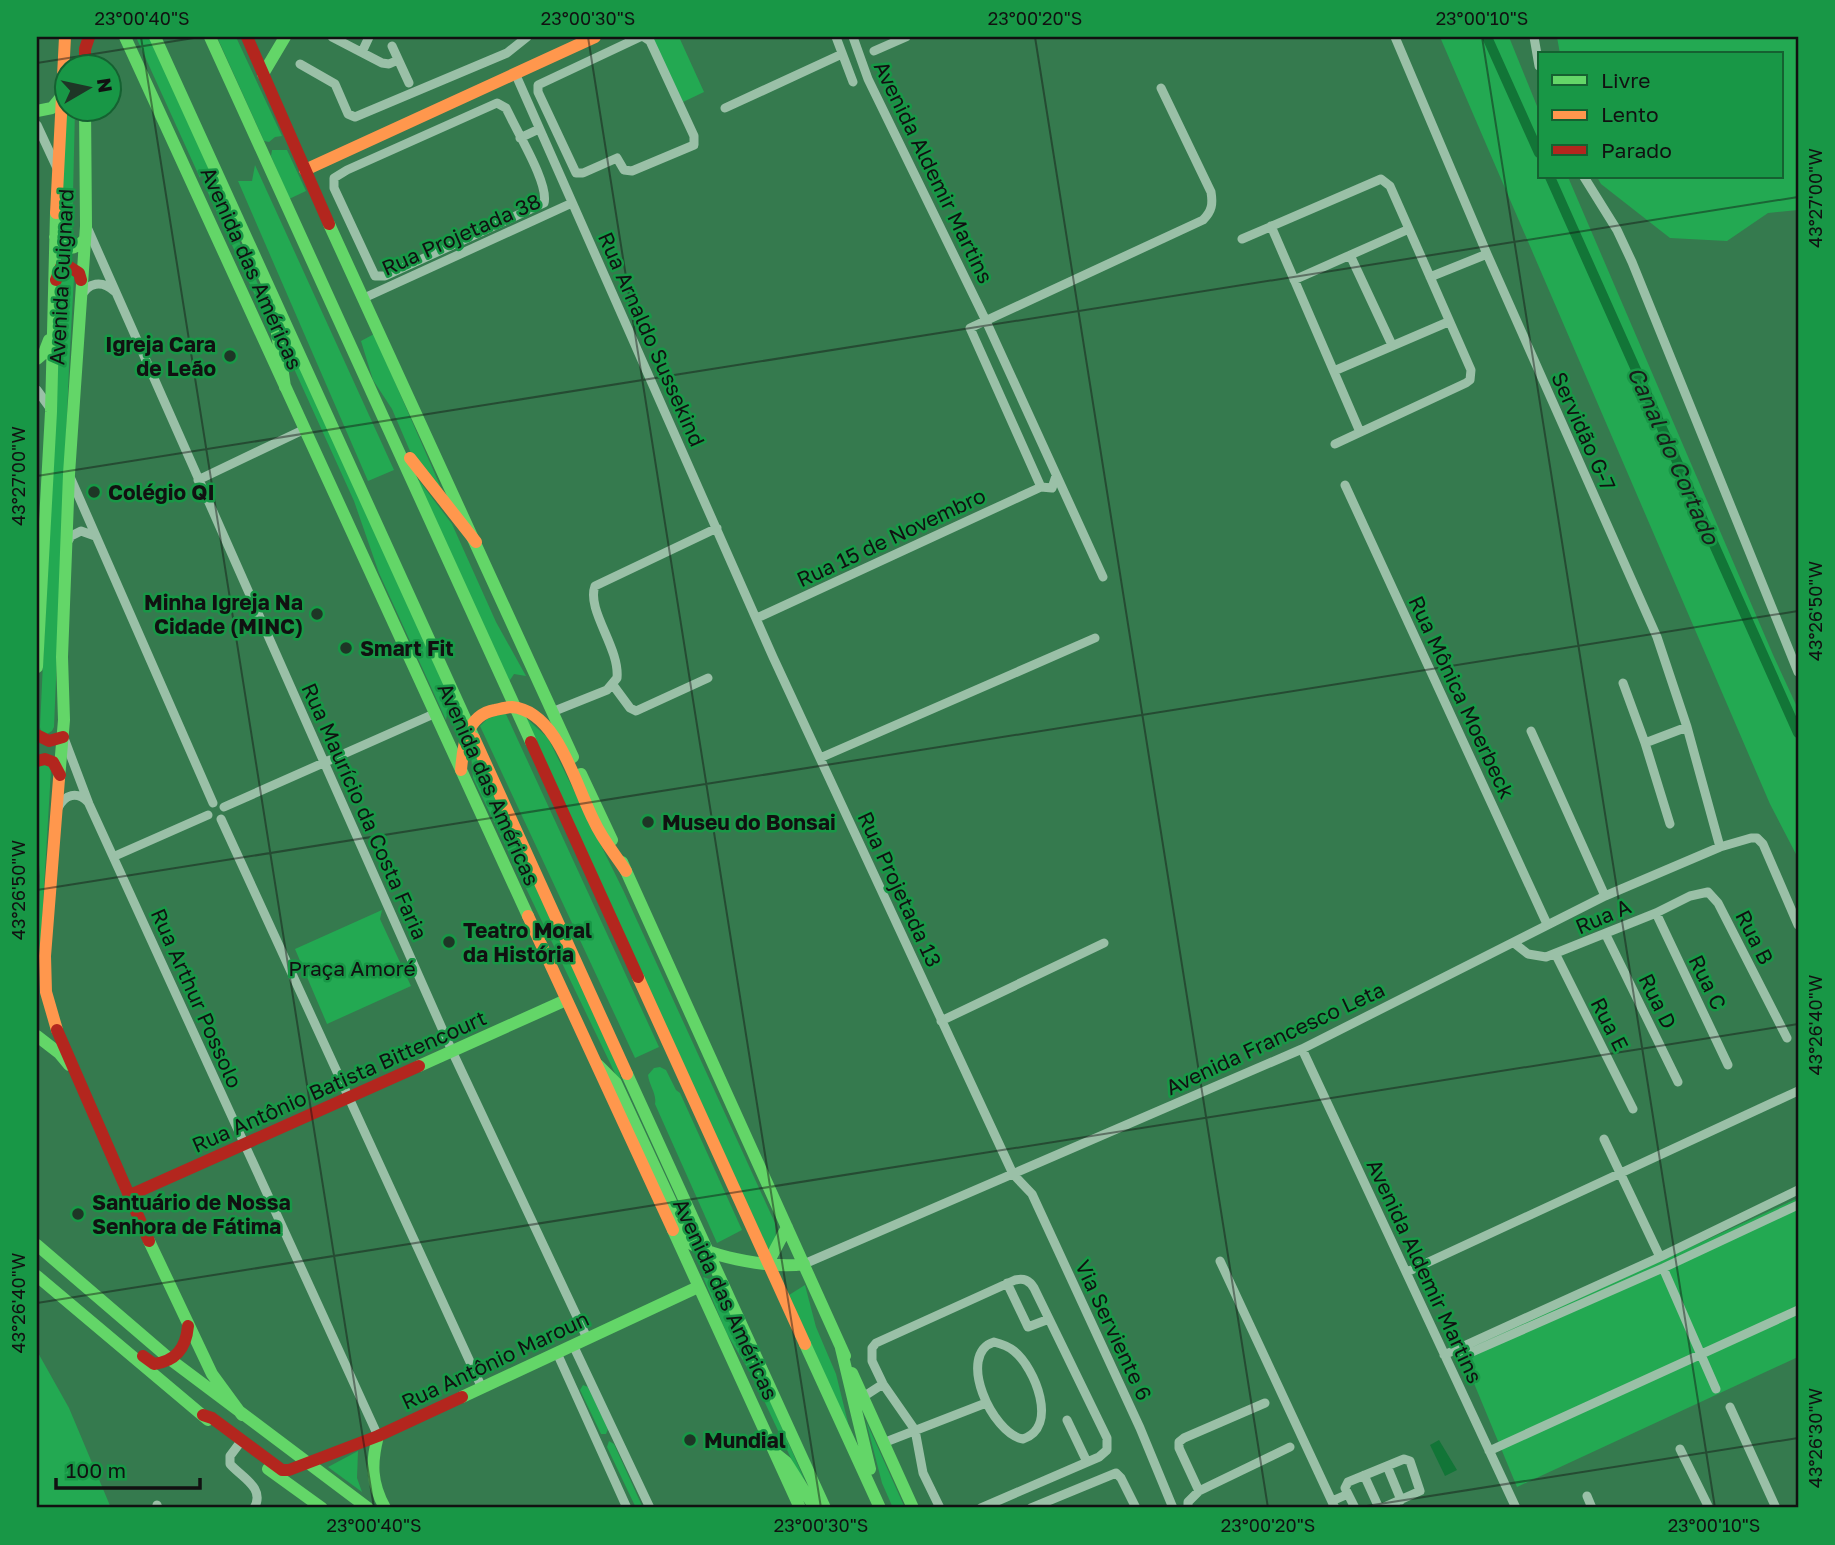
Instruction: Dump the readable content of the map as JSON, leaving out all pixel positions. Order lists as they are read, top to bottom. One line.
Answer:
{"streets":{"main road":["Avenida das Américas","Avenida Guignard","Rua Antônio Batista Bittencourt","Rua Antônio Maroun"],"street":["Avenida Aldemir Martins","Rua Projetada 38","Rua Arnaldo Sussekind","Servidão G-7","Rua 15 de Novembro","Rua Mônica Moerbeck","Rua Maurício da Costa Faria","Rua Projetada 13","Rua A","Rua B","Rua C","Rua Arthur Possolo","Rua D","Rua E","Avenida Francesco Leta","Via Serviente 6"]},"crossings":[["Avenida Aldemir Martins","Avenida Francesco Leta"],["Rua Projetada 38","Rua Arnaldo Sussekind"],["Avenida das Américas","Rua Antônio Batista Bittencourt"],["Avenida das Américas","Rua Antônio Maroun"],["Avenida Guignard","Rua Maurício da Costa Faria"],["Avenida Guignard","Rua Arthur Possolo"],["Rua Arnaldo Sussekind","Rua 15 de Novembro"],["Rua Arnaldo Sussekind","Rua Projetada 13"],["Servidão G-7","Avenida Francesco Leta"],["Rua 15 de Novembro","Rua Projetada 13"],["Rua Mônica Moerbeck","Avenida Francesco Leta"],["Rua Maurício da Costa Faria","Rua Antônio Batista Bittencourt"],["Rua Maurício da Costa Faria","Rua Antônio Maroun"],["Rua Projetada 13","Avenida Francesco Leta"],["Rua Projetada 13","Via Serviente 6"],["Rua A","Rua B"],["Rua A","Rua C"],["Rua A","Rua D"],["Rua A","Rua E"],["Rua A","Avenida Francesco Leta"],["Rua Arthur Possolo","Rua Antônio Batista Bittencourt"],["Rua Arthur Possolo","Rua Antônio Maroun"],["Avenida Francesco Leta","Via Serviente 6"]],"water":["Canal do Cortado"],"parks":["Praça Amoré"],"places":["Igreja Cara de Leão","Colégio QI","Minha Igreja Na Cidade (MINC)","Smart Fit","Museu do Bonsai","Teatro Moral da História","Santuário de Nossa Senhora de Fátima","Mundial"],"legend":["Livre","Lento","Parado"],"scale_bar":"100 m","north":"right","coordinates":["23°00'40\"S","23°00'30\"S","23°00'20\"S","23°00'10\"S","43°27'00\"W","43°26'50\"W","43°26'40\"W","43°26'30\"W"]}
